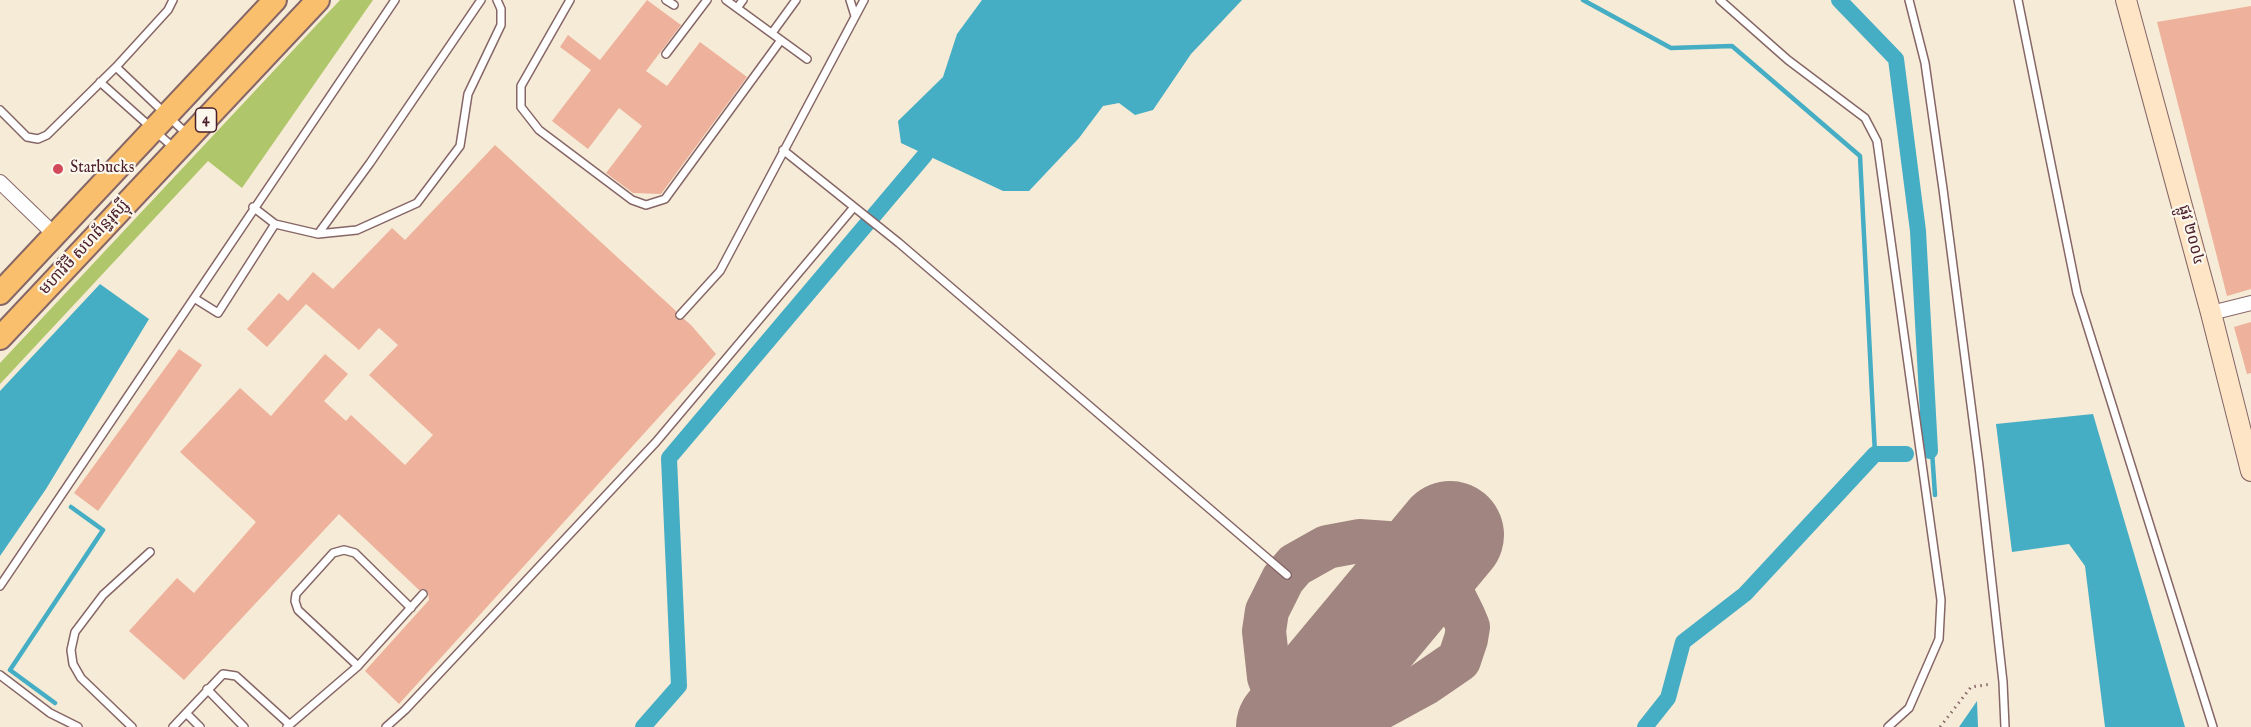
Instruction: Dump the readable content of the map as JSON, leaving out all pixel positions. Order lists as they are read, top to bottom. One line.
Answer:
{"streets":{"highway":["4","មហាវិថី សហព័ន្ធរុស្ស៊ី"],"main road":["ផ្លូវ ២០០៤"]},"places":["Starbucks"]}
